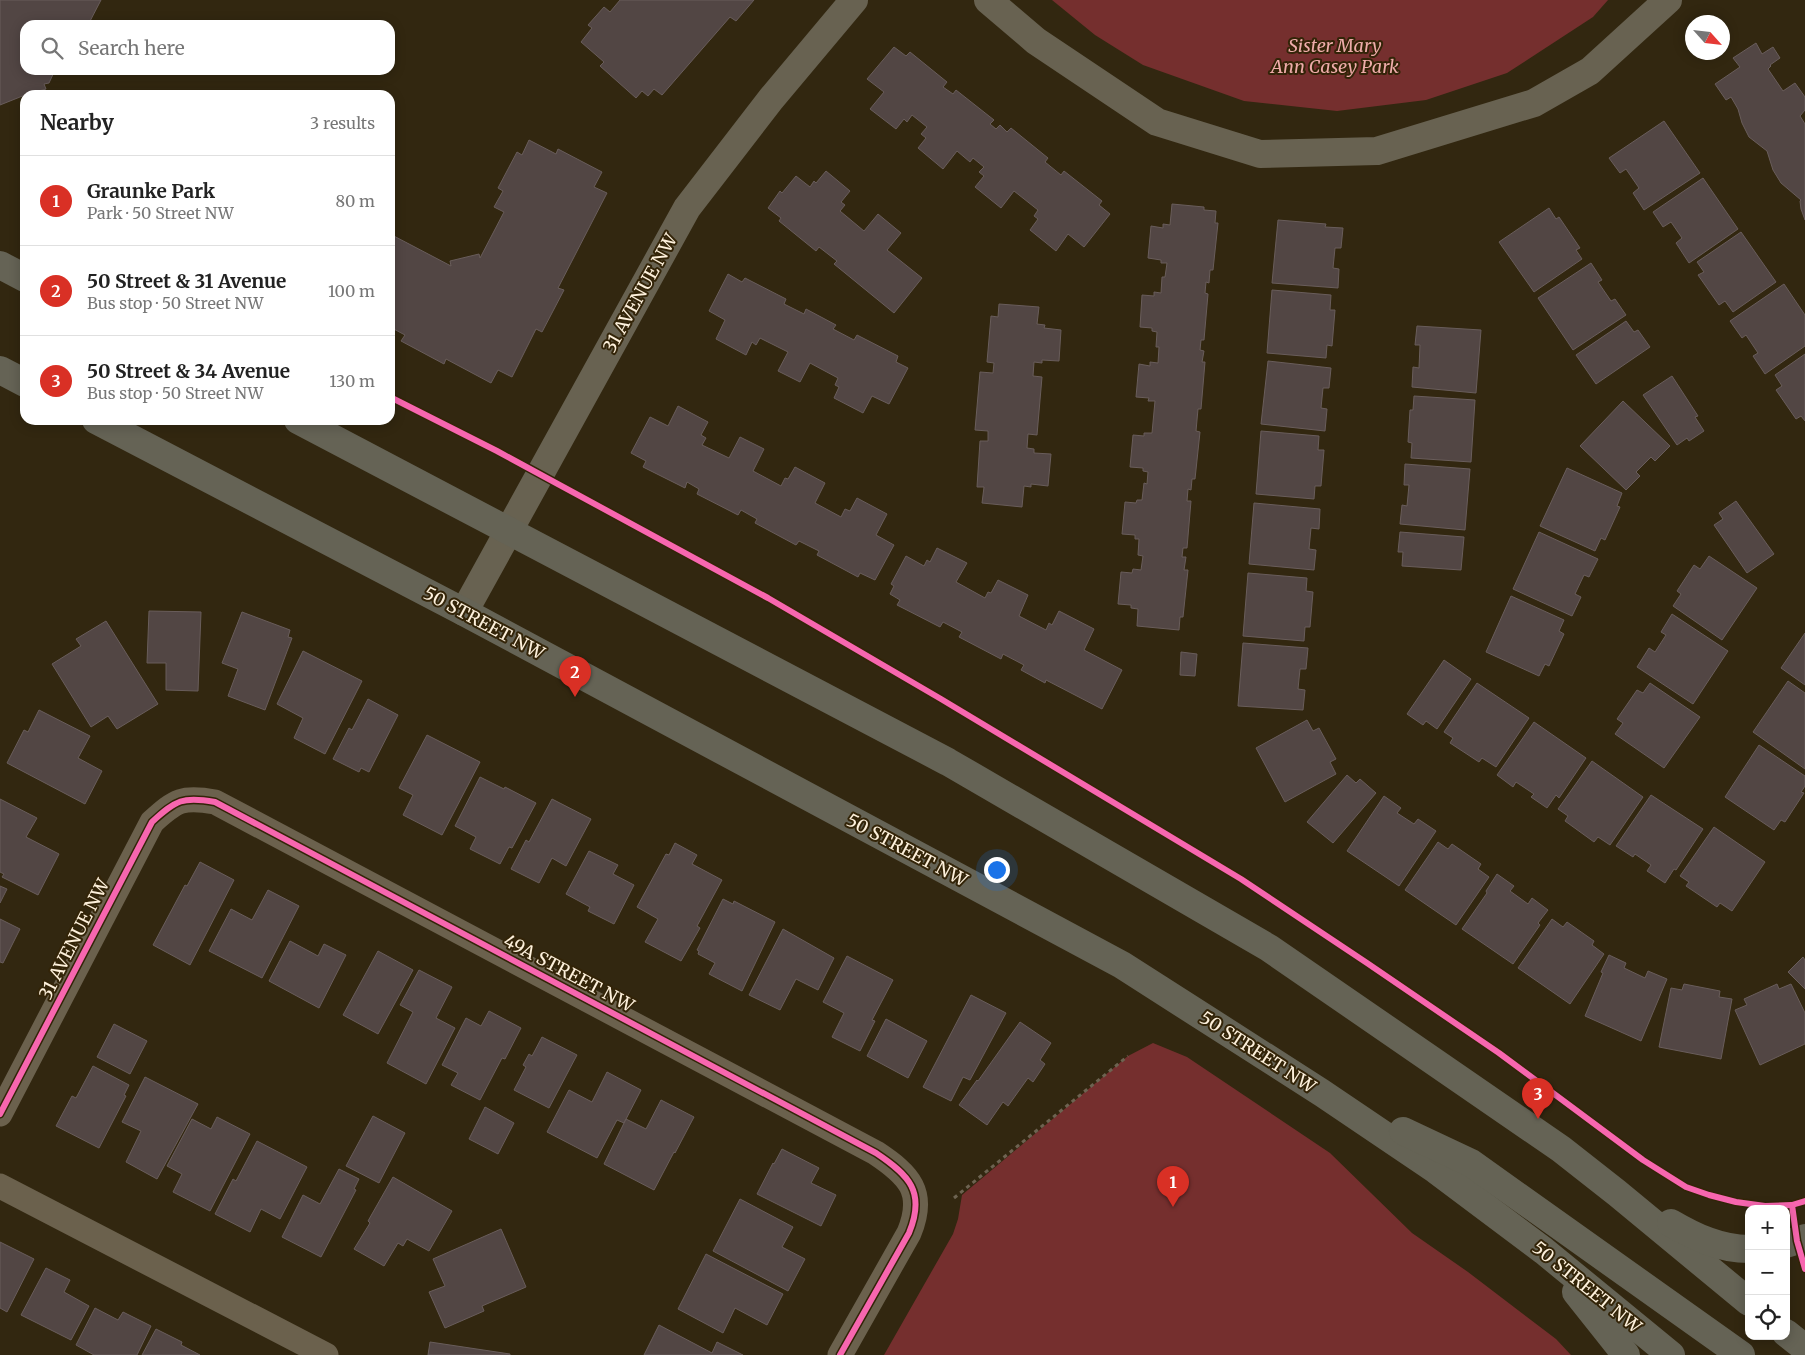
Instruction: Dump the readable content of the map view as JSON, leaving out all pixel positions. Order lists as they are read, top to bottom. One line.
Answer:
{"streets":{"main road":["50 STREET NW"],"street":["31 AVENUE NW","49A STREET NW"]},"crossings":[["31 AVENUE NW","50 STREET NW"],["31 AVENUE NW","49A STREET NW"]],"parks":["Sister Mary Ann Casey Park"],"north":"bottom right","page":{"search":"Search here","heading":["Nearby","3 results"],"list":[{"mark":"1","name":"Graunke Park","note":"Park · 50 Street NW","value":"80 m"},{"mark":"2","name":"50 Street & 31 Avenue","note":"Bus stop · 50 Street NW","value":"100 m"},{"mark":"3","name":"50 Street & 34 Avenue","note":"Bus stop · 50 Street NW","value":"130 m"}],"pins":["2","3","1"],"map_buttons":["+","−"]}}
